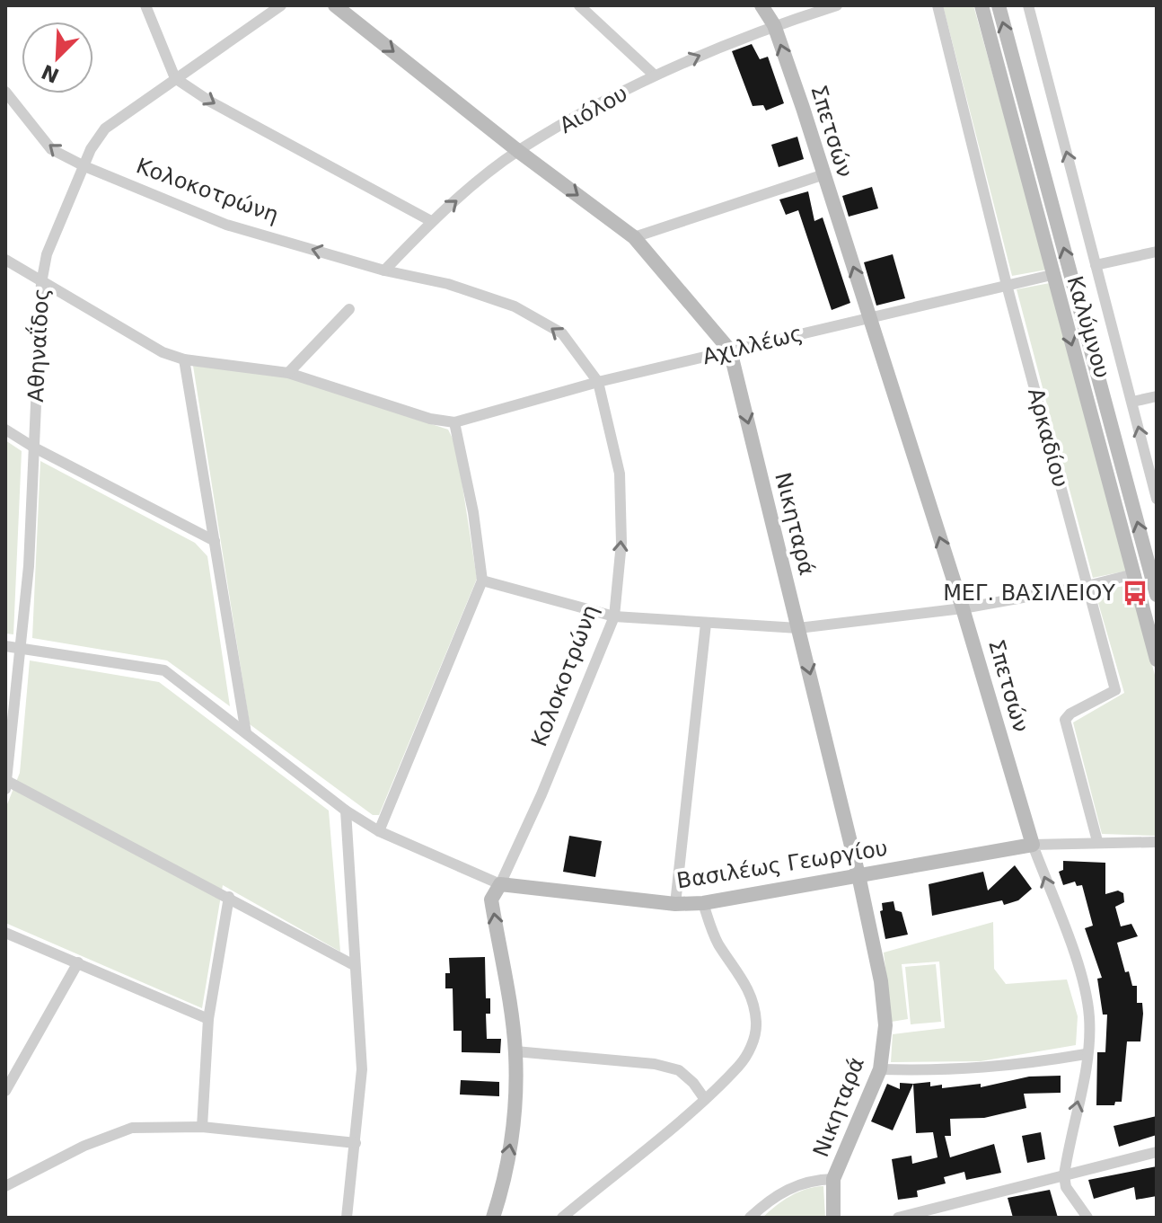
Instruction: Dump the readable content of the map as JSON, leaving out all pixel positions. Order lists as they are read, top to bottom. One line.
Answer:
{"streets":{"street":["Αιόλου","Σπετσών","Κολοκοτρώνη","Καλύμνου","Αθηναΐδος","Αχιλλέως","Αρκαδίου","Νικηταρά","Βασιλέως Γεωργίου"]},"crossings":[["Αιόλου","Σπετσών"],["Αιόλου","Κολοκοτρώνη"],["Αιόλου","Νικηταρά"],["Σπετσών","Αχιλλέως"],["Σπετσών","Βασιλέως Γεωργίου"],["Κολοκοτρώνη","Αθηναΐδος"],["Κολοκοτρώνη","Αχιλλέως"],["Κολοκοτρώνη","Βασιλέως Γεωργίου"],["Καλύμνου","Αχιλλέως"],["Αθηναΐδος","Βασιλέως Γεωργίου"],["Αχιλλέως","Αρκαδίου"],["Αχιλλέως","Νικηταρά"],["Αρκαδίου","Βασιλέως Γεωργίου"],["Νικηταρά","Βασιλέως Γεωργίου"]],"one_way":["Αιόλου","Σπετσών","Κολοκοτρώνη","Νικηταρά"],"places":{"bus stop":["ΜΕΓ. ΒΑΣΙΛΕΙΟΥ"]},"north":"bottom left"}
